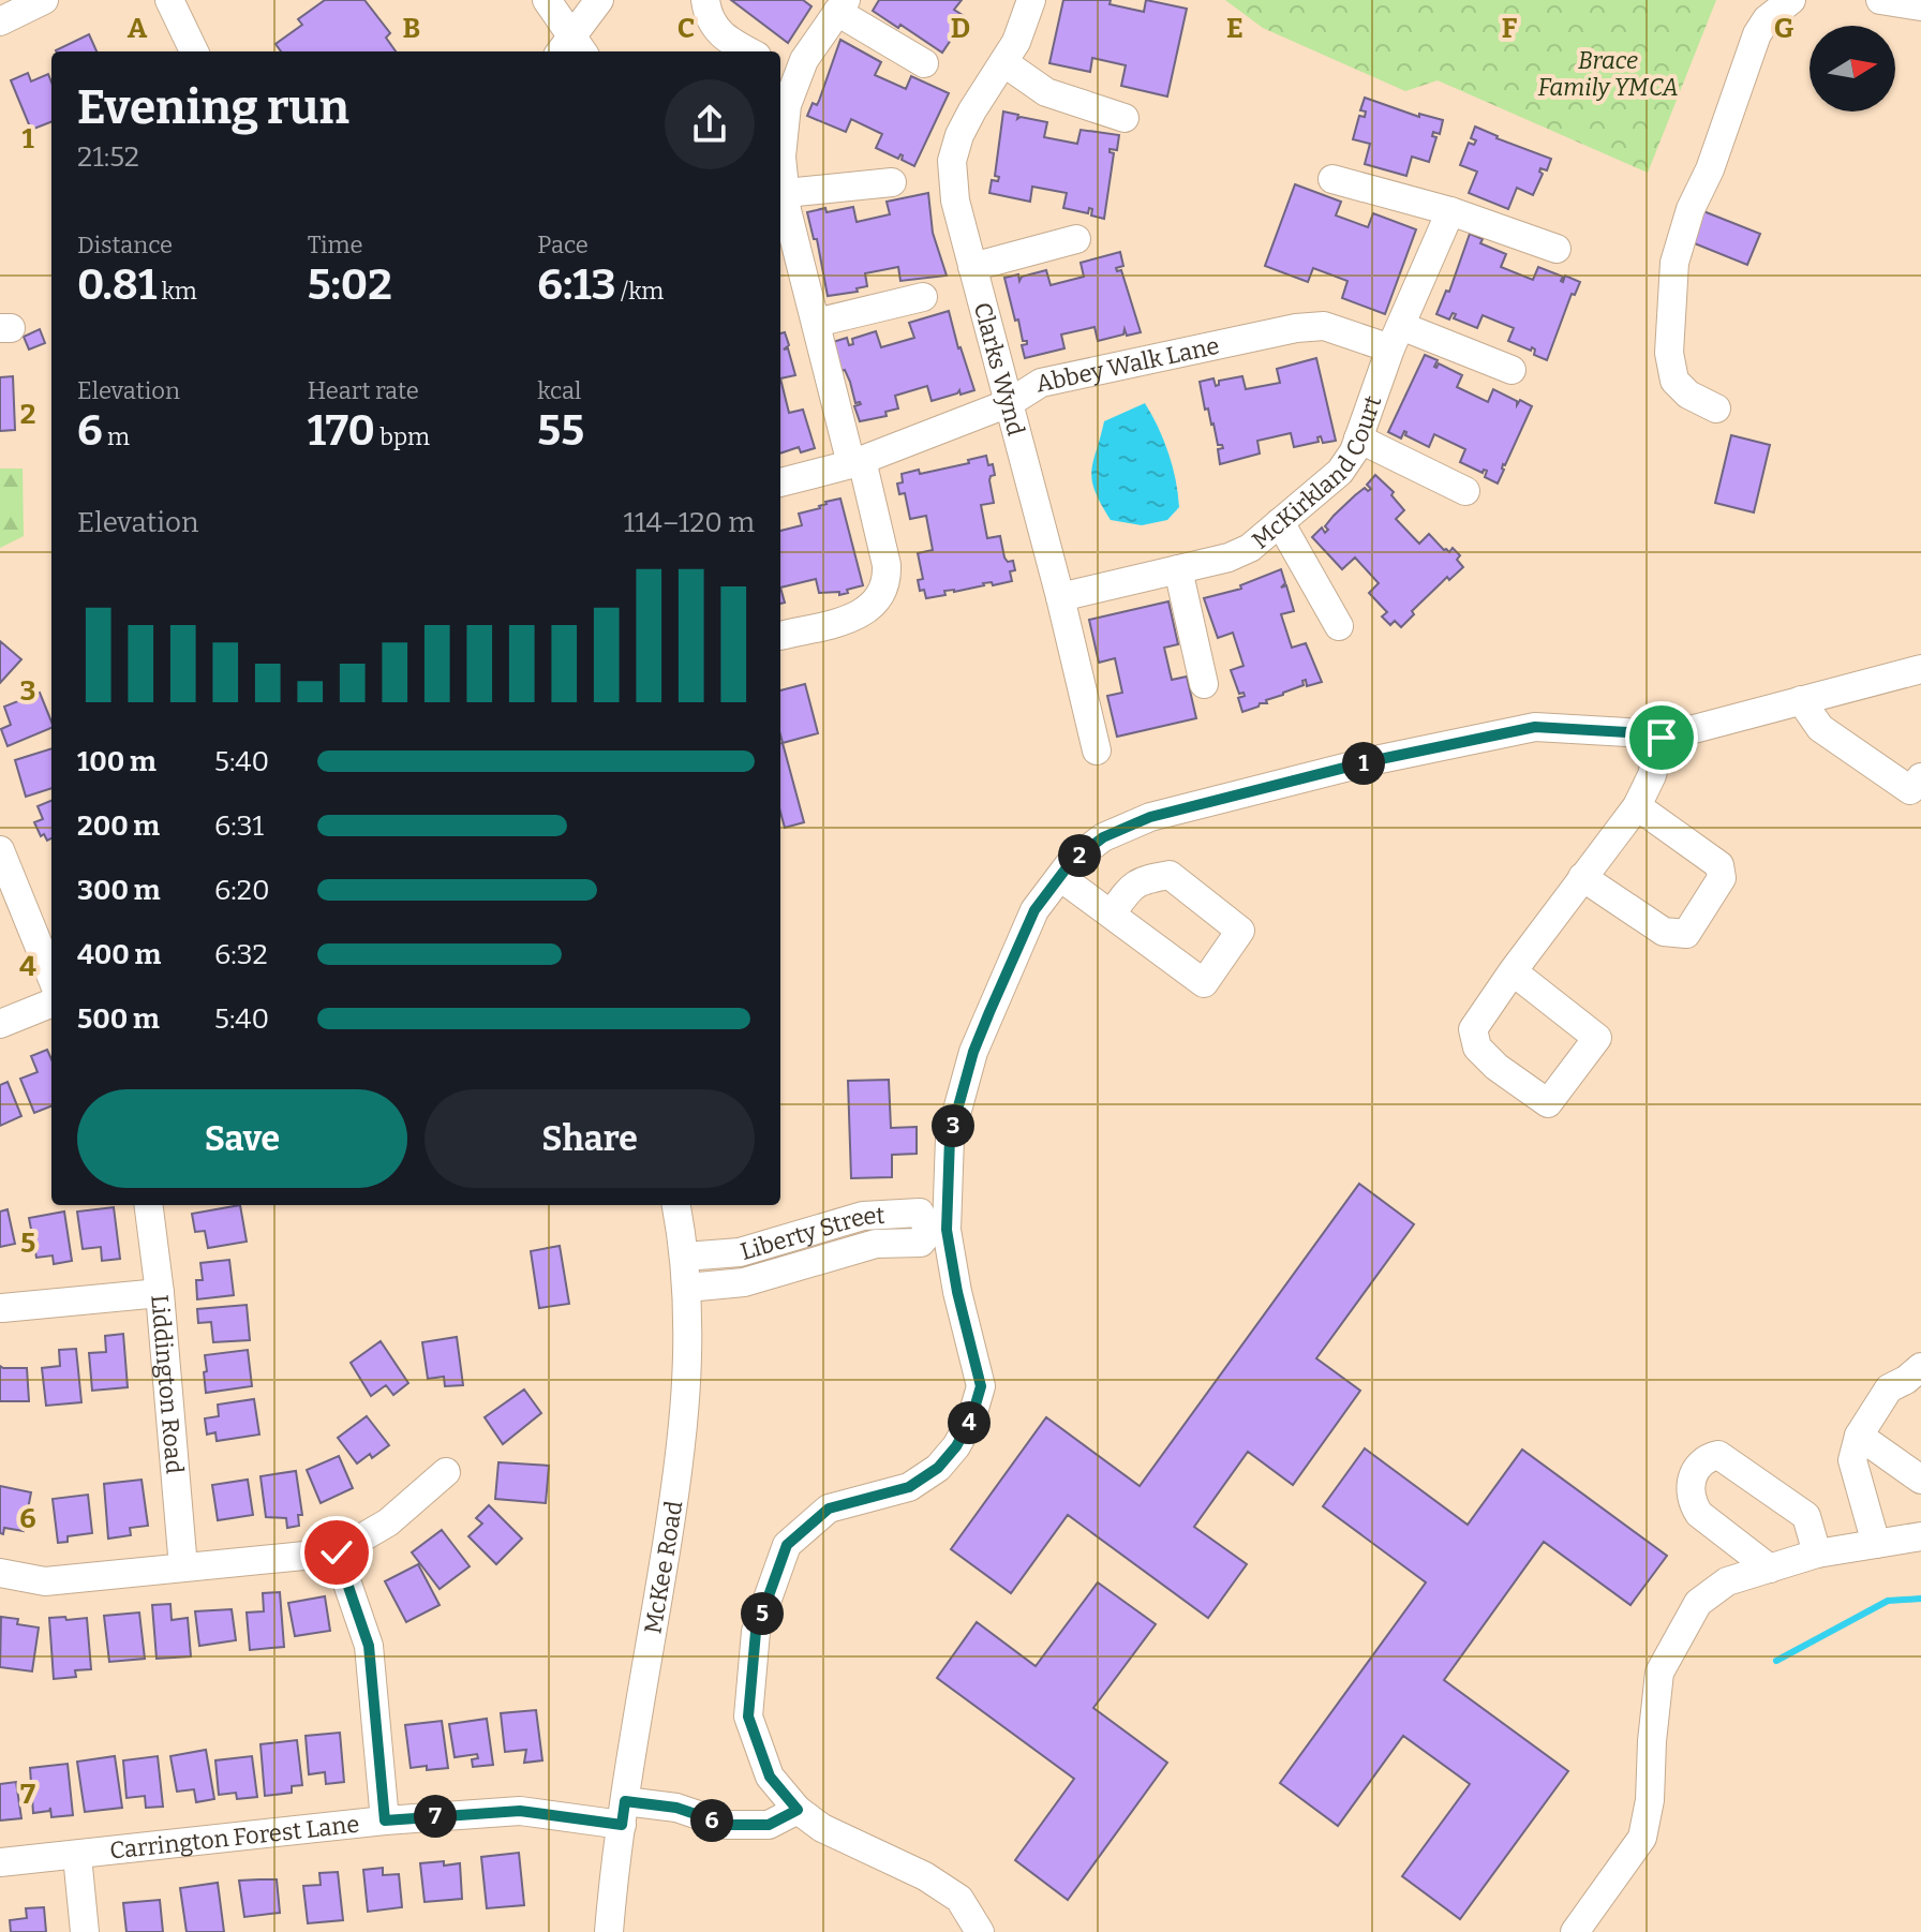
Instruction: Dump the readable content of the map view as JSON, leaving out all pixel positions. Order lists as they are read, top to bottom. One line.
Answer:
{"streets":{"street":["Abbey Walk Lane","Clarks Wynd","McKirkland Court","Liberty Street","Liddington Road","McKee Road","Carrington Forest Lane"]},"crossings":[["Abbey Walk Lane","Clarks Wynd"],["Abbey Walk Lane","McKirkland Court"],["Clarks Wynd","McKirkland Court"],["Liberty Street","McKee Road"],["McKee Road","Carrington Forest Lane"]],"parks":["Brace Family YMCA"],"north":"right","page":{"heading":["Evening run","21:52"],"stats":[["Distance","0.81 km"],["Time","5:02"],["Pace","6:13 /km"],["Elevation","6 m"],["Heart rate","170 bpm"],["kcal","55"]],"chart":["Elevation","114–120 m"],"list":[{"name":"100 m","note":"5:40"},{"name":"200 m","note":"6:31"},{"name":"300 m","note":"6:20"},{"name":"400 m","note":"6:32"},{"name":"500 m","note":"5:40"}],"pins":["1","2","3","4","5","7","6"],"buttons":["Save","Share"]},"grid":{"columns":["A","B","C","D","E","F","G"],"rows":["1","2","3","4","5","6","7"]}}
